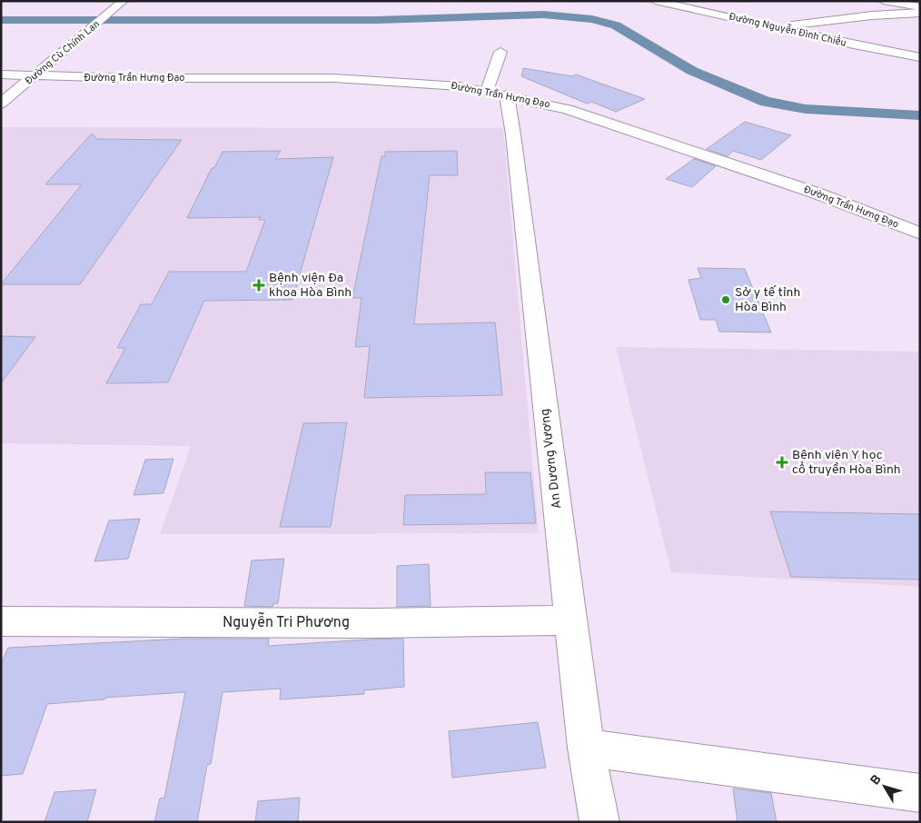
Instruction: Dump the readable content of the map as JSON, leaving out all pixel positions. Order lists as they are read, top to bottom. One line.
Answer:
{"streets":{"main road":["Đường Nguyễn Đình Chiểu","Đường Cù Chính Lan","Đường Trần Hưng Đạo","An Dương Vương","Nguyễn Tri Phương"]},"crossings":[["Đường Cù Chính Lan","Đường Trần Hưng Đạo"],["Đường Trần Hưng Đạo","An Dương Vương"],["An Dương Vương","Nguyễn Tri Phương"]],"places":{"health":["Bệnh viện Đa khoa Hòa Bình","Bệnh viện Y học cổ truyền Hòa Bình"],"other":["Sở y tế tỉnh Hòa Bình"]},"north":"top left"}
